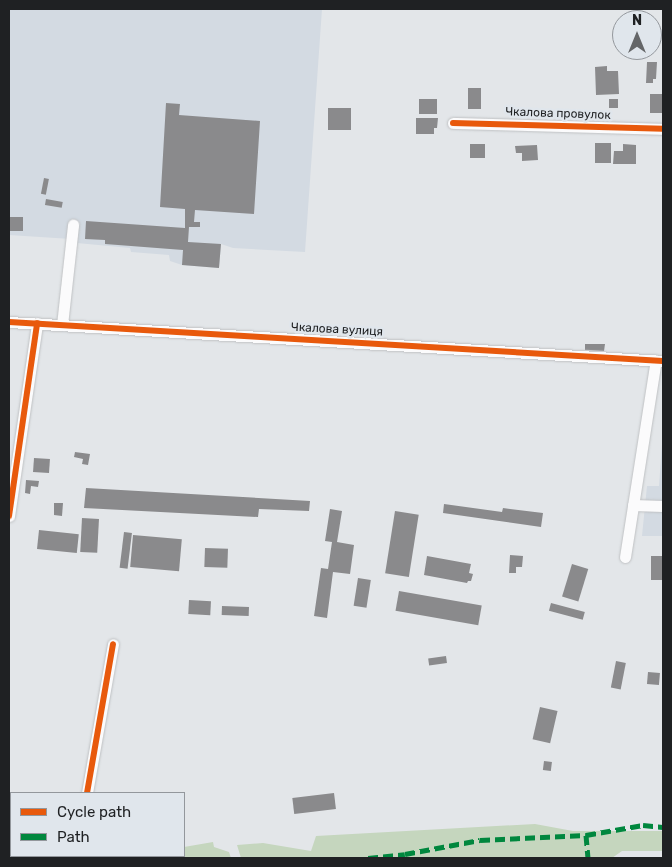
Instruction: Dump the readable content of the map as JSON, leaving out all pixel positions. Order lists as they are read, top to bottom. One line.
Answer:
{"streets":{"street":["Чкалова провулок","Чкалова вулиця"]},"legend":["Cycle path","Path"],"north":"top"}
